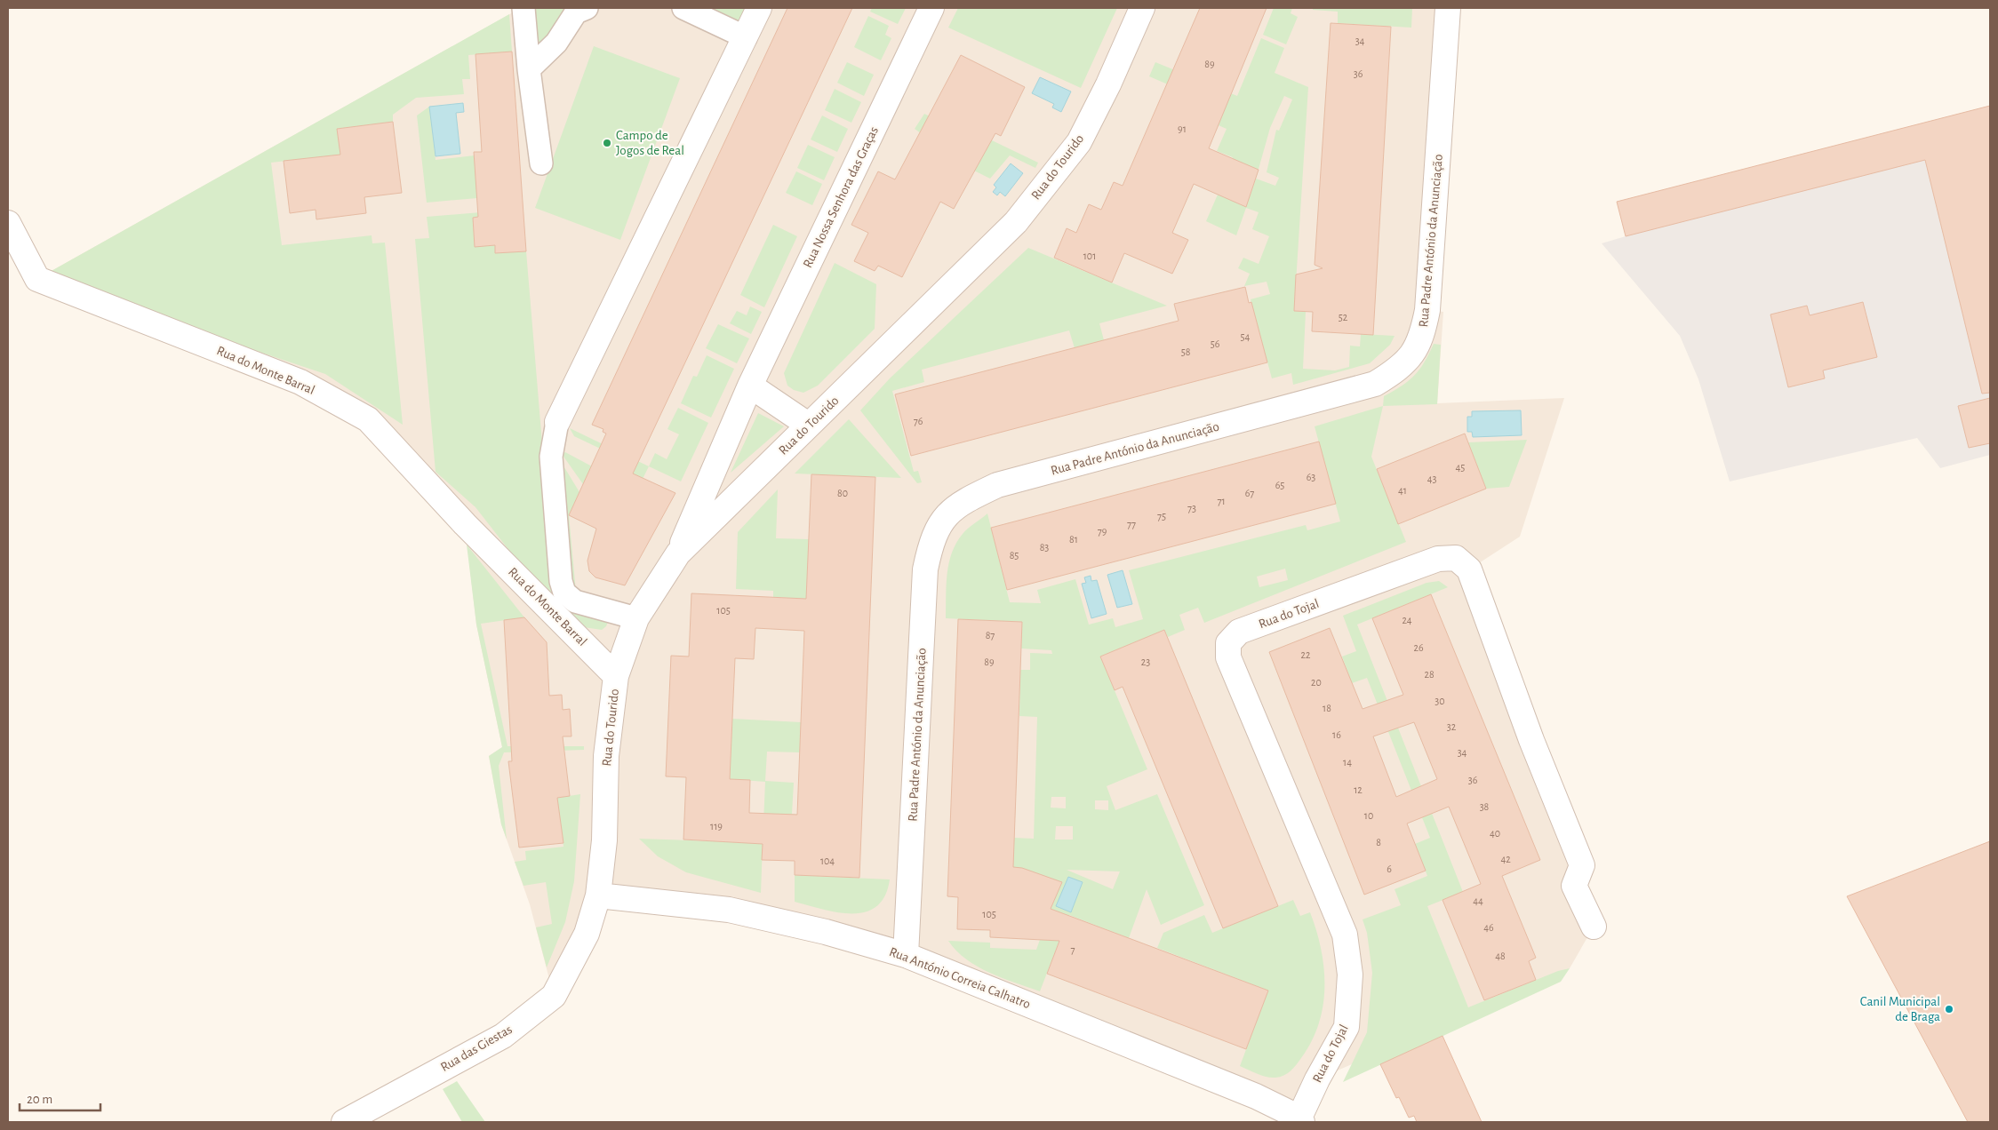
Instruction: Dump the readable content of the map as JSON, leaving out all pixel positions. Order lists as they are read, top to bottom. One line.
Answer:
{"streets":{"street":["Rua do Tourido","Rua Nossa Senhora das Graças","Rua Padre António da Anunciação","Rua do Monte Barral","Rua do Tojal","Rua António Correia Calhatro","Rua das Giestas"]},"crossings":[["Rua do Tourido","Rua Nossa Senhora das Graças"],["Rua do Tourido","Rua do Monte Barral"],["Rua do Tourido","Rua António Correia Calhatro"],["Rua do Tourido","Rua das Giestas"],["Rua Padre António da Anunciação","Rua António Correia Calhatro"],["Rua do Tojal","Rua António Correia Calhatro"],["Rua António Correia Calhatro","Rua das Giestas"]],"places":["Campo de Jogos de Real","Canil Municipal de Braga"],"house_numbers":["34","89","36","91","101","52","54","56","58","76","45","63","43","65","41","80","67","71","73","75","77","79","81","83","85","105","24","87","26","22","89","23","28","20","30","18","32","16","34","14","36","12","38","10","119","40","8","42","104","6","44","105","46","7","48"],"scale_bar":"20 m"}
